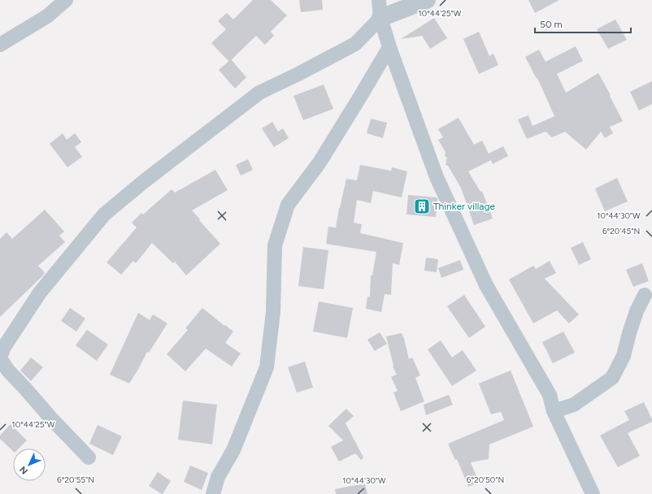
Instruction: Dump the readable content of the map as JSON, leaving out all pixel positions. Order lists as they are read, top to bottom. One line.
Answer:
{"places":{"building":["Thinker village"]},"scale_bar":"50 m","north":"bottom left","coordinates":["10°44'25\"W","10°44'30\"W","6°20'45\"N","6°20'55\"N","6°20'50\"N"]}
